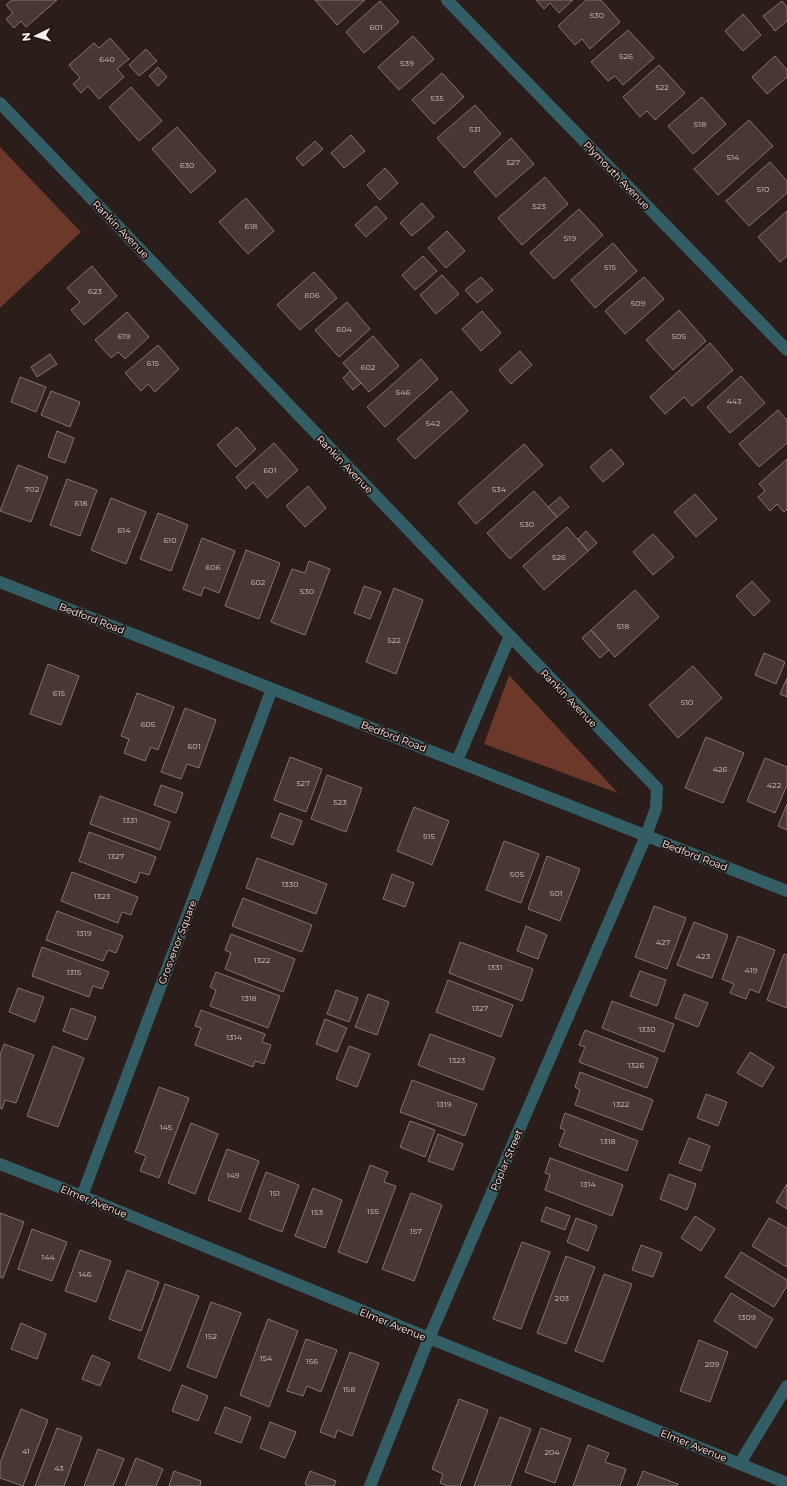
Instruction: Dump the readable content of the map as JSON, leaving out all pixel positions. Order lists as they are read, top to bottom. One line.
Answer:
{"streets":{"street":["Plymouth Avenue","Rankin Avenue","Bedford Road","Grosvenor Square","Poplar Street","Elmer Avenue"]},"crossings":[["Rankin Avenue","Bedford Road"],["Rankin Avenue","Poplar Street"],["Bedford Road","Grosvenor Square"],["Bedford Road","Poplar Street"],["Grosvenor Square","Elmer Avenue"],["Poplar Street","Elmer Avenue"]],"house_numbers":["530","601","526","640","539","522","535","518","531","514","527","630","510","523","618","519","515","623","606","509","604","619","505","615","602","546","443","542","601","702","534","618","530","614","610","526","606","602","530","518","522","615","510","605","601","426","527","422","523","1331","515","1327","505","1330","501","1323","1319","427","423","1322","1331","419","1315","1318","1327","1330","1314","1323","1326","1319","1322","145","1318","149","1314","151","155","153","157","144","146","203","1309","152","154","156","209","158","41","204","43"],"north":"left"}
